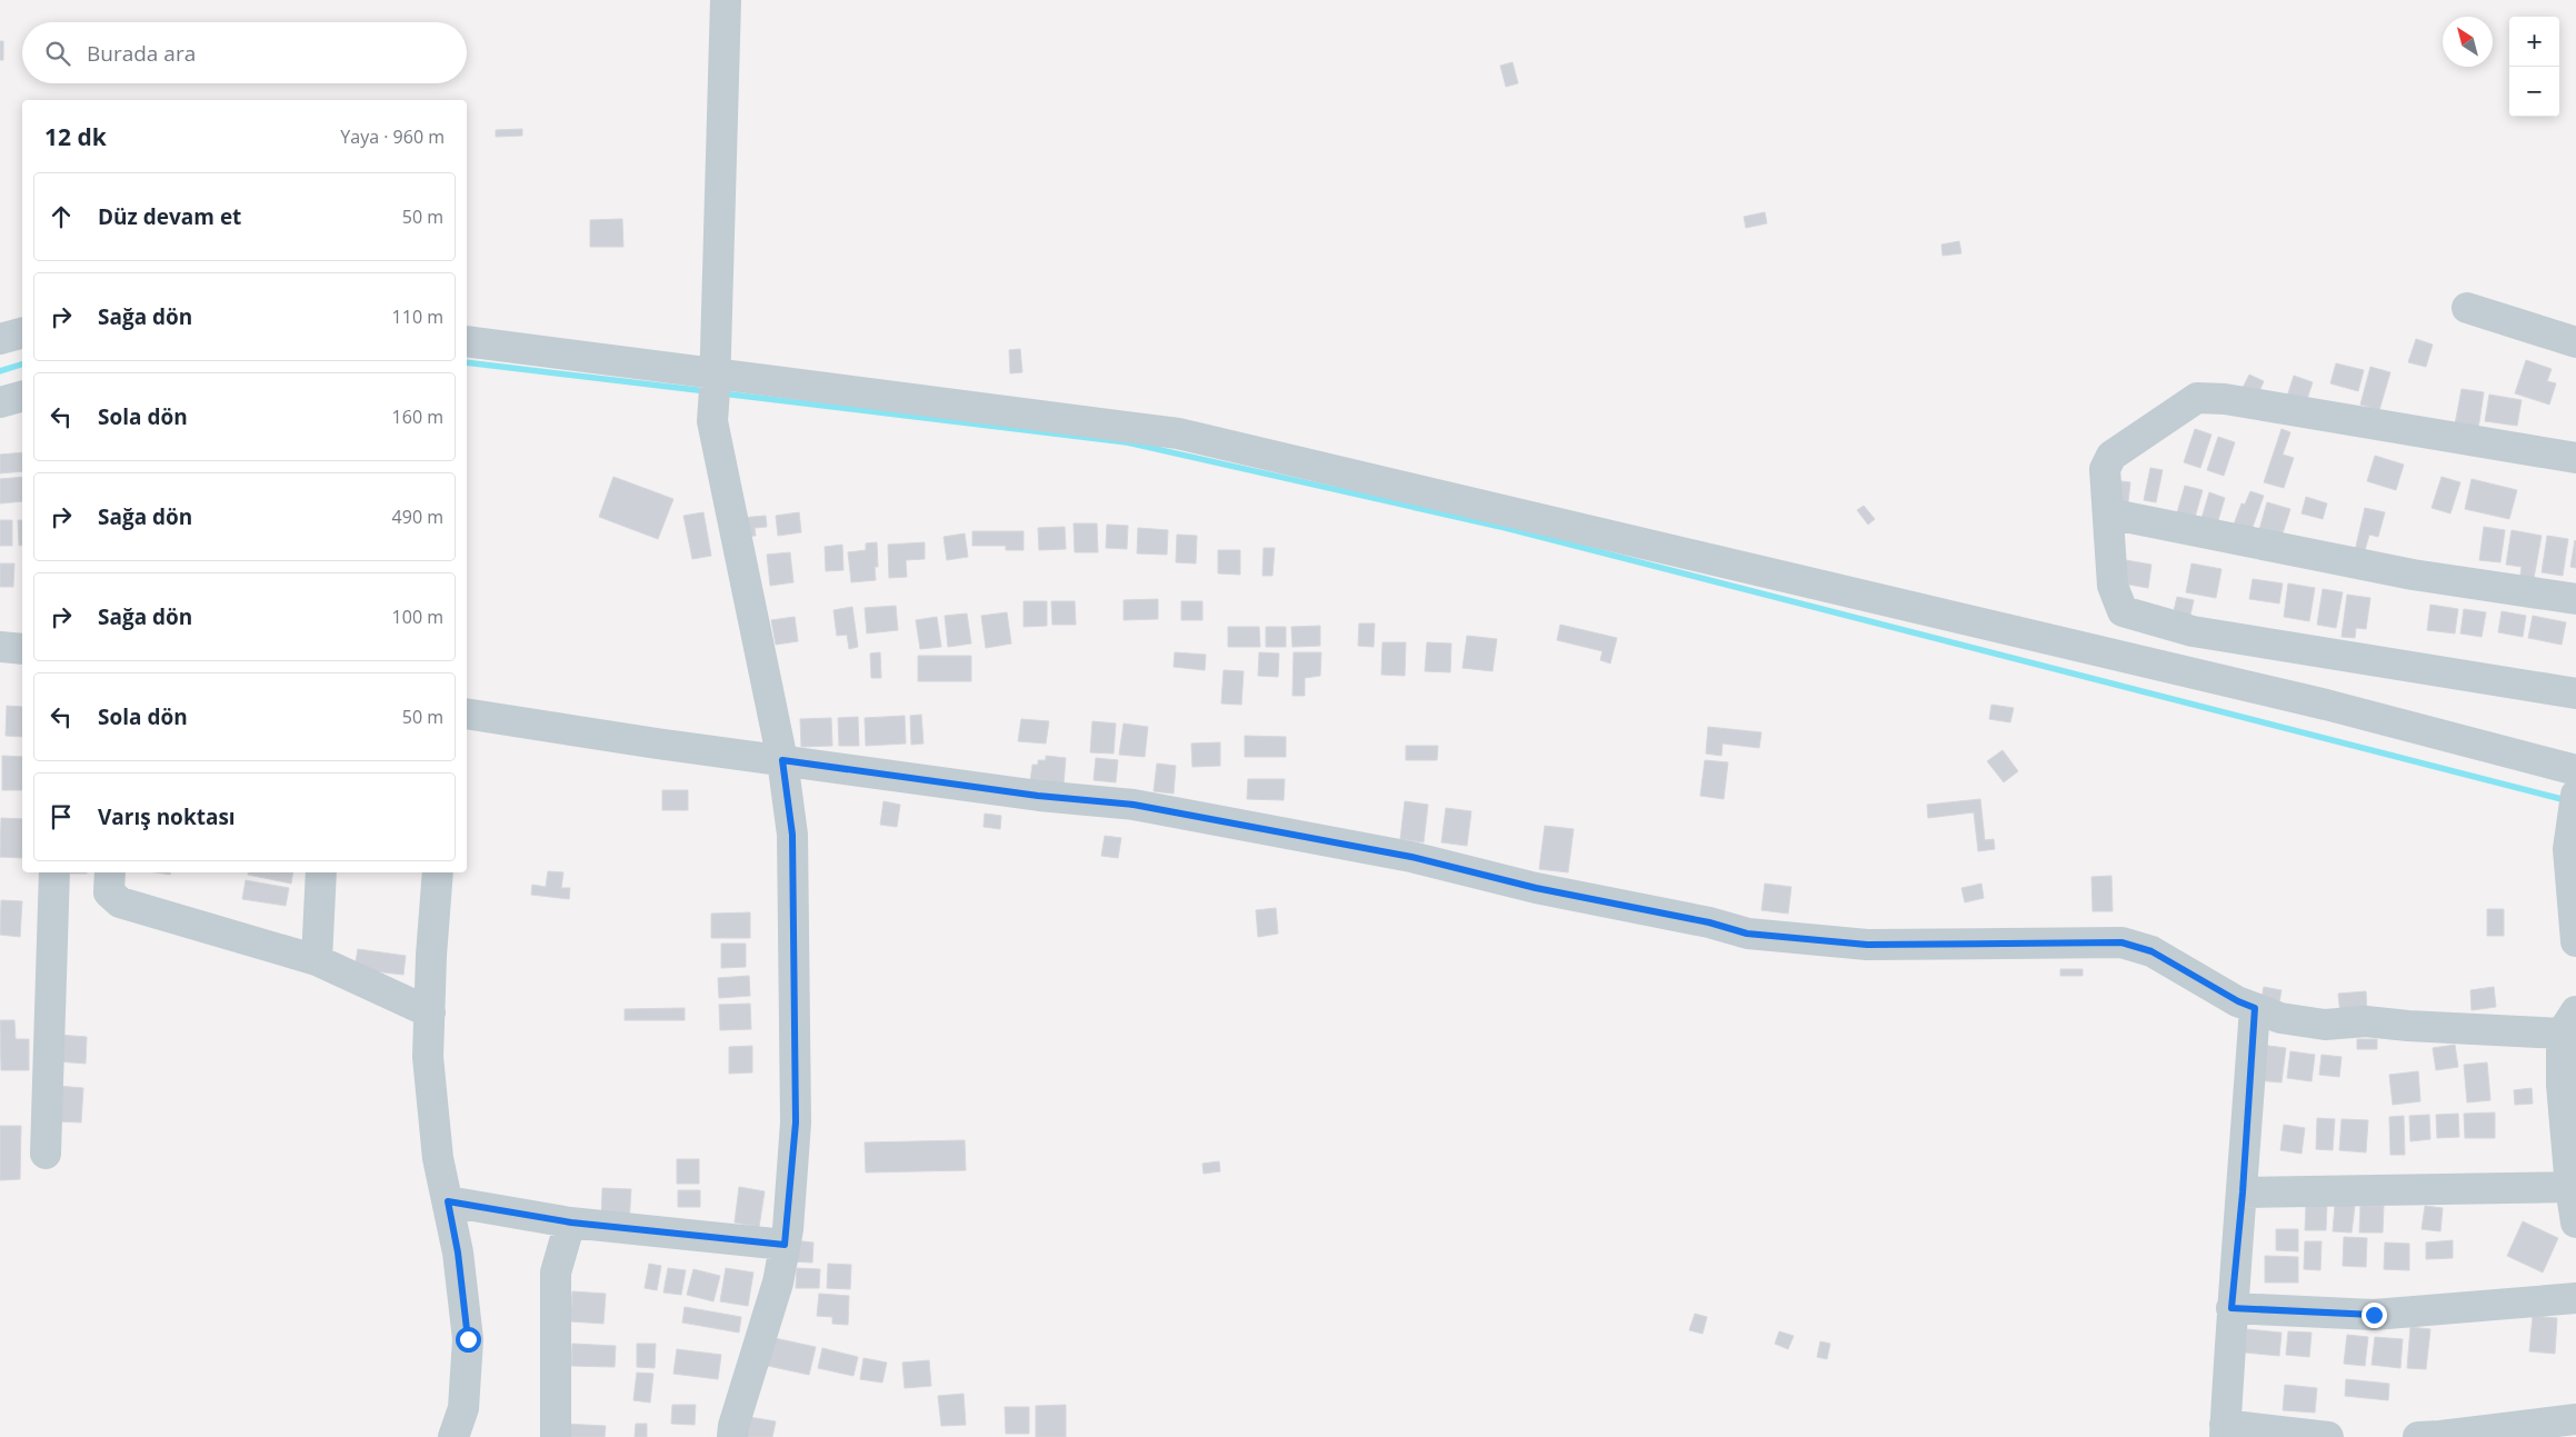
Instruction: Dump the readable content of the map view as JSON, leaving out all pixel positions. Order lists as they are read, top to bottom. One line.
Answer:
{"north":"top left","page":{"map_buttons":["+","−"],"search":"Burada ara","heading":["12 dk","Yaya · 960 m"],"list":[["Düz devam et","50 m"],["Sağa dön","110 m"],["Sola dön","160 m"],["Sağa dön","490 m"],["Sağa dön","100 m"],["Sola dön","50 m"],"Varış noktası"]}}
